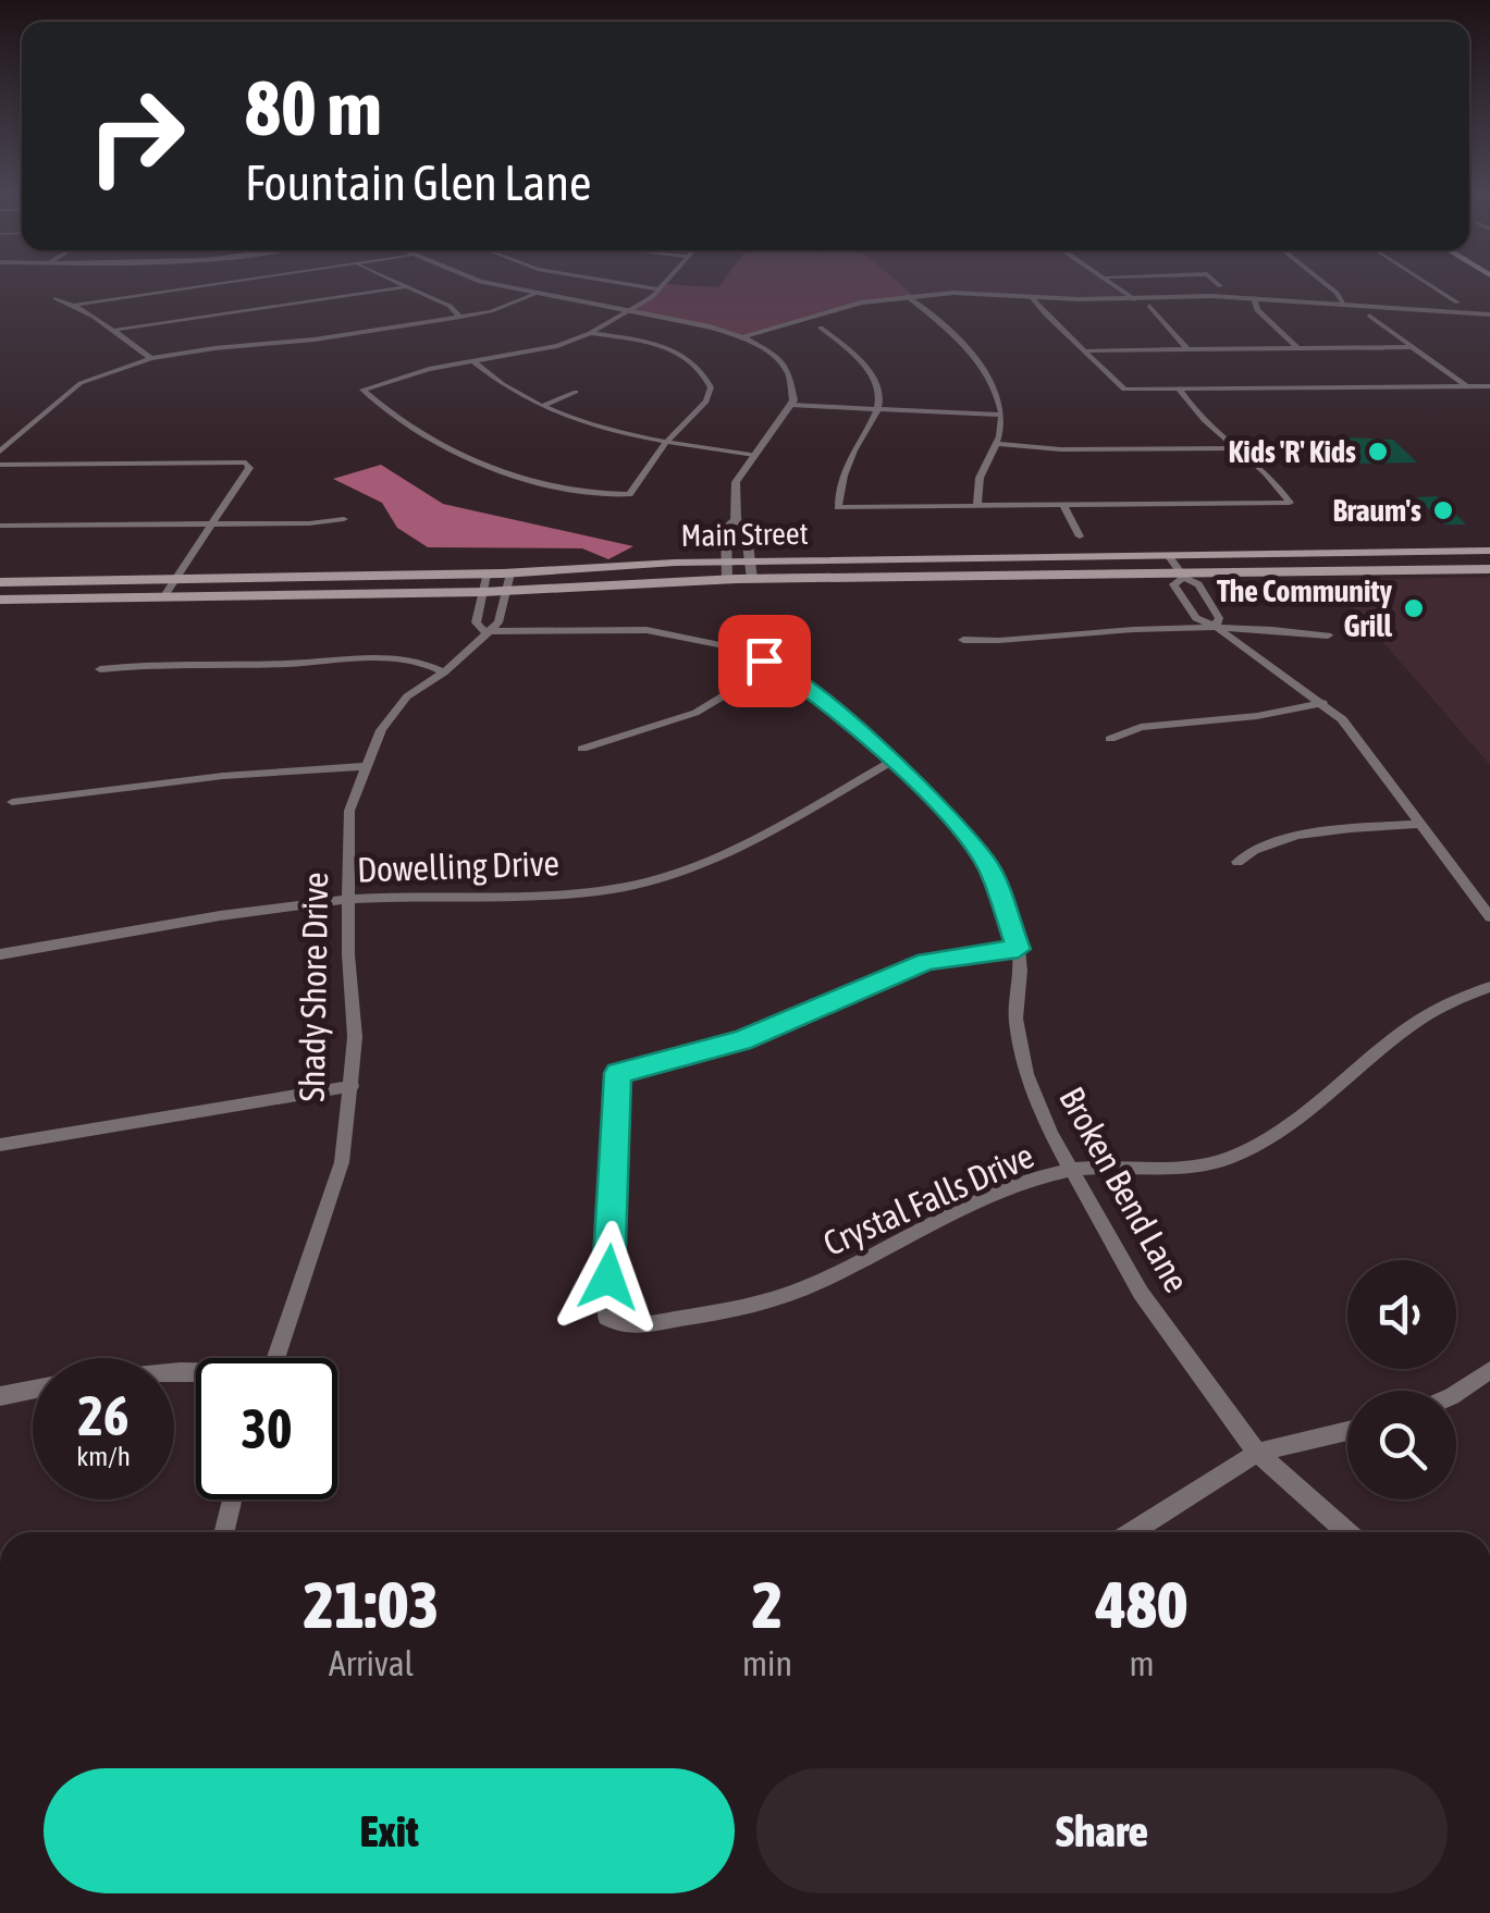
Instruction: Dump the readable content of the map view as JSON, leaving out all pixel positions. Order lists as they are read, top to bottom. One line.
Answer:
{"streets":{"main road":["Main Street"],"street":["Dowelling Drive","Shady Shore Drive","Broken Bend Lane","Crystal Falls Drive"]},"crossings":[["Main Street","Shady Shore Drive"],["Dowelling Drive","Shady Shore Drive"],["Dowelling Drive","Broken Bend Lane"],["Shady Shore Drive","Broken Bend Lane"],["Broken Bend Lane","Crystal Falls Drive"]],"places":["Kids 'R' Kids","Braum's","The Community Grill"],"page":{"turn":["80 m","Fountain Glen Lane"],"speed":"26 km/h","limit":"30","eta":["21:03","Arrival","2","min","480","m"],"buttons":["Exit","Share"]}}
